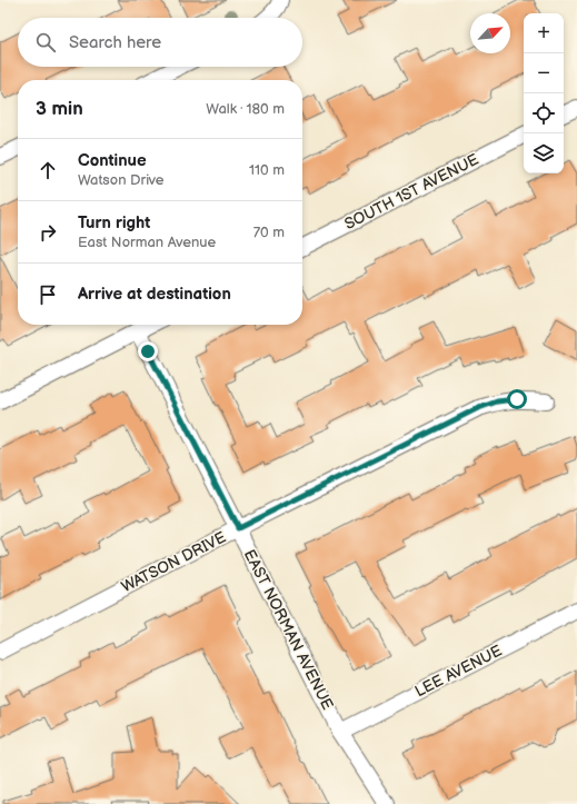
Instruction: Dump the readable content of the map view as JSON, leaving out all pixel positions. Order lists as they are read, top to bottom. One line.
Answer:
{"streets":{"street":["SOUTH 1ST AVENUE","WATSON DRIVE","EAST NORMAN AVENUE","LEE AVENUE"]},"crossings":[["WATSON DRIVE","EAST NORMAN AVENUE"],["EAST NORMAN AVENUE","LEE AVENUE"]],"north":"top right","page":{"map_buttons":["+","−"],"search":"Search here","heading":["3 min","Walk · 180 m"],"list":[["Continue","Watson Drive","110 m"],["Turn right","East Norman Avenue","70 m"],"Arrive at destination"]}}
